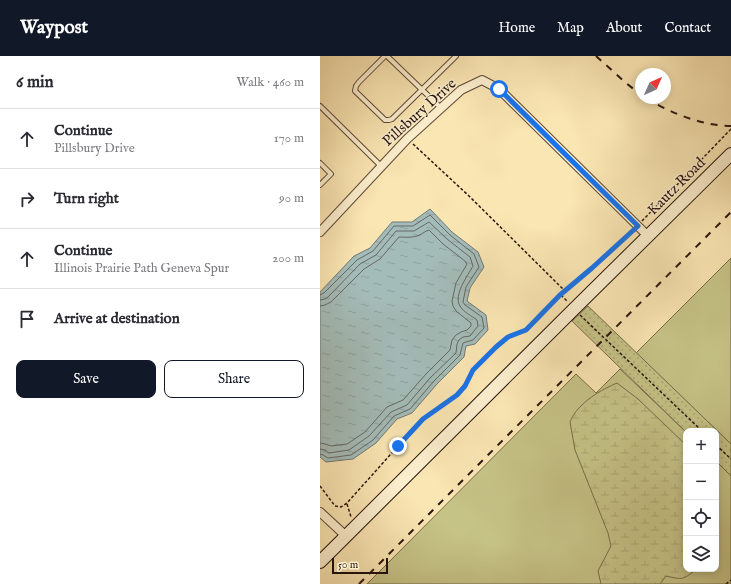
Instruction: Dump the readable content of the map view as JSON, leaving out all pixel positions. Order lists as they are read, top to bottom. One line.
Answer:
{"streets":{"street":["Pillsbury Drive","Kautz Road"]},"crossings":[["Pillsbury Drive","Kautz Road"]],"scale_bar":"50 m","north":"top right","page":{"header":"Waypost","nav":["Home","Map","About","Contact"],"heading":["6 min","Walk · 460 m"],"list":[["Continue","Pillsbury Drive","170 m"],["Turn right","90 m"],["Continue","Illinois Prairie Path Geneva Spur","200 m"],"Arrive at destination"],"buttons":["Save","Share"],"map_buttons":["+","−"],"scale":"50 m"}}
